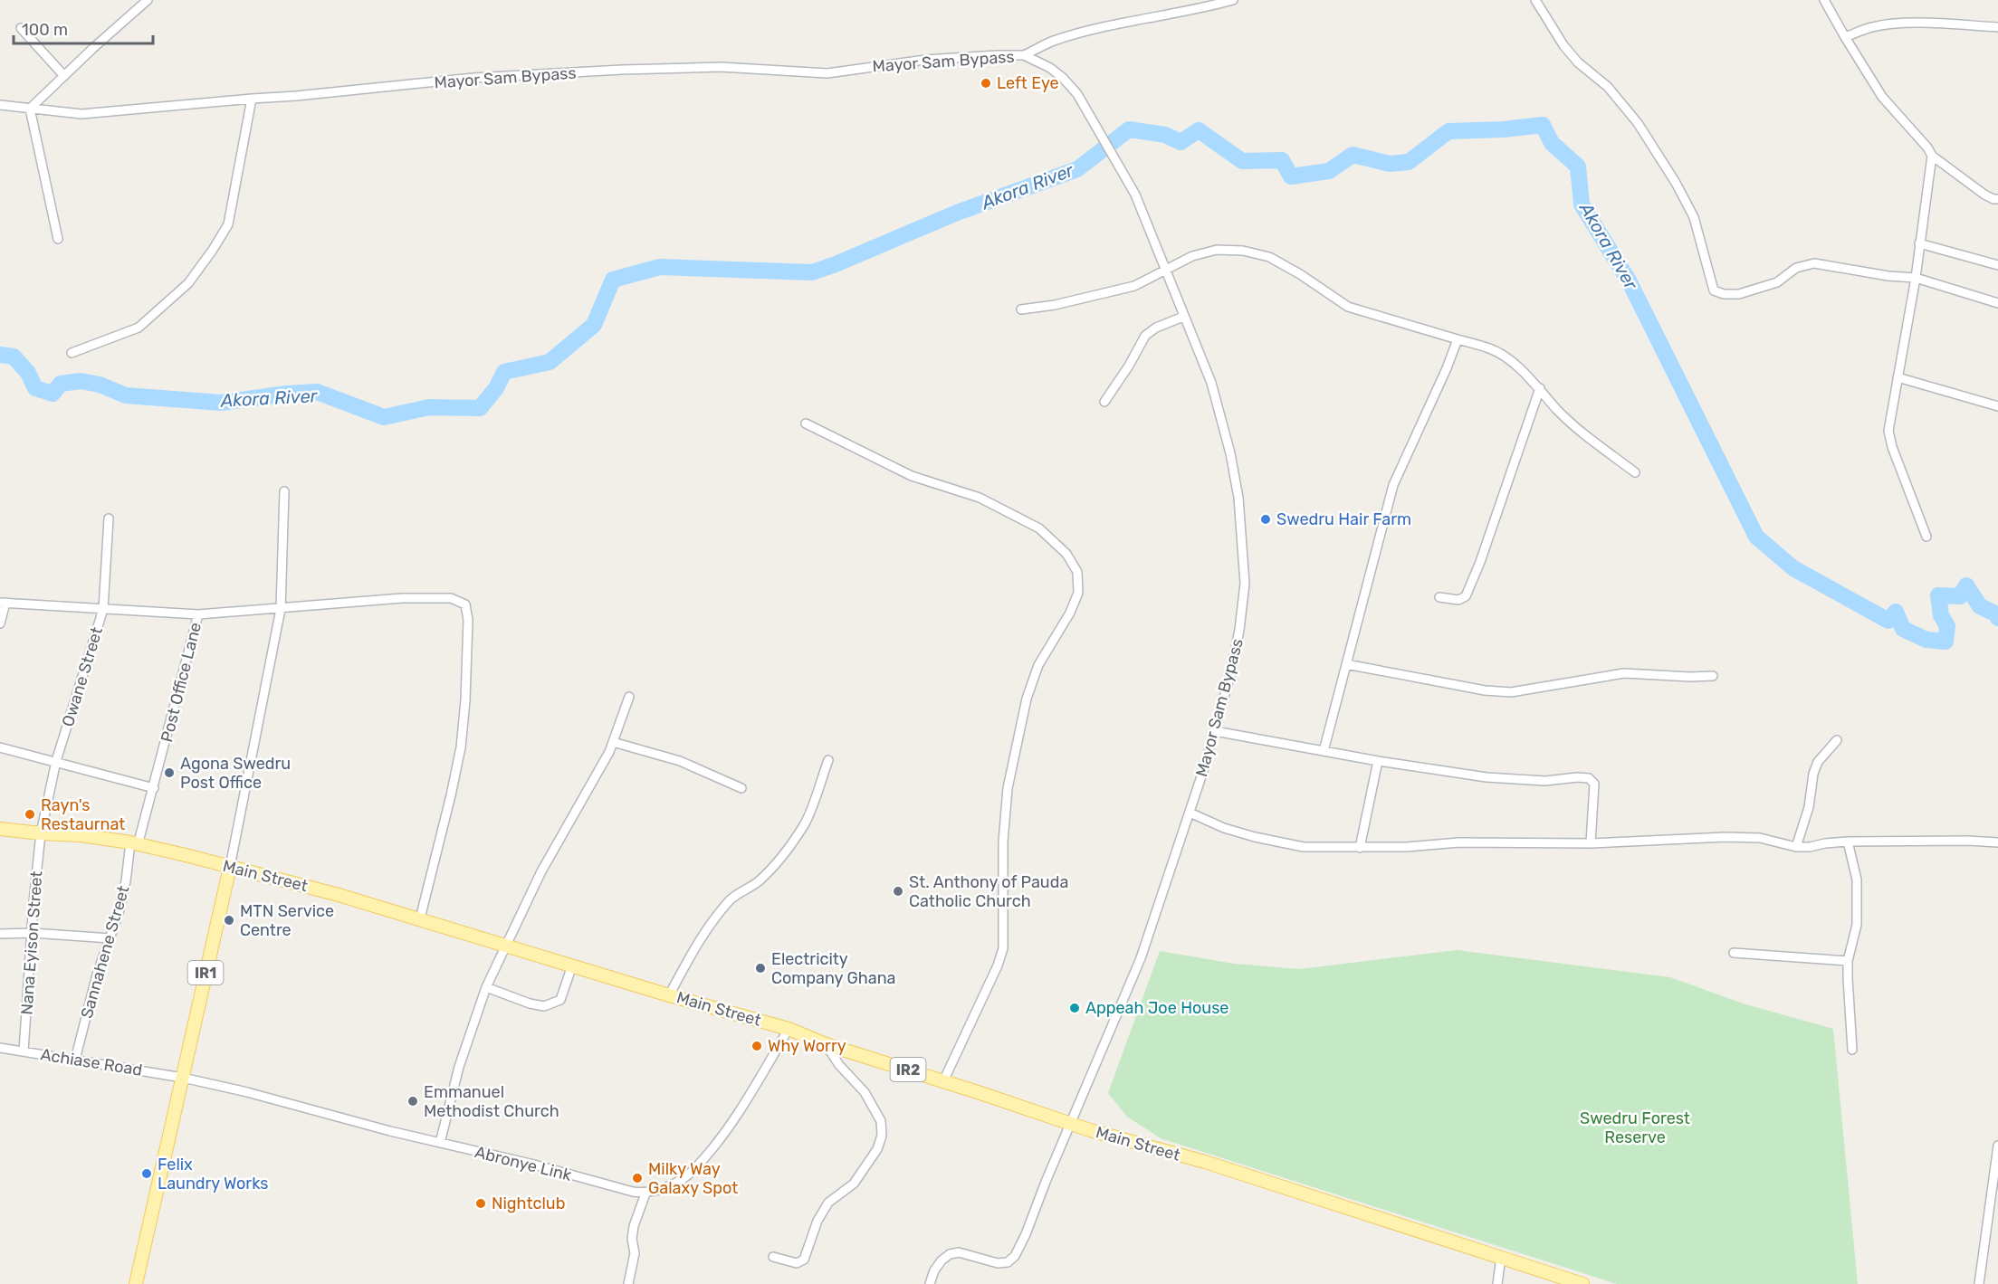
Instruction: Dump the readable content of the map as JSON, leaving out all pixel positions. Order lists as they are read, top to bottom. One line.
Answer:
{"streets":{"main road":["Main Street","IR1","IR2"],"street":["Mayor Sam Bypass","Owane Street","Post Office Lane","Nana Eyison Street","Sannahene Street","Achiase Road","Abronye Link"]},"crossings":[["Mayor Sam Bypass","Main Street"],["Owane Street","Main Street"],["Owane Street","Nana Eyison Street"],["Post Office Lane","Main Street"],["Post Office Lane","Sannahene Street"],["Main Street","Nana Eyison Street"],["Main Street","Sannahene Street"],["Main Street","IR1"],["Nana Eyison Street","Achiase Road"],["Sannahene Street","Achiase Road"],["IR1","Achiase Road"],["IR1","Abronye Link"],["Achiase Road","Abronye Link"]],"water":["Akora River"],"parks":["Swedru Forest Reserve"],"places":["Left Eye","Swedru Hair Farm","Agona Swedru Post Office","Rayn's Restaurnat","St. Anthony of Pauda Catholic Church","MTN Service Centre","Electricity Company Ghana","Appeah Joe House","Why Worry","Emmanuel Methodist Church","Felix Laundry Works","Milky Way Galaxy Spot","Nightclub"],"scale_bar":"100 m"}
